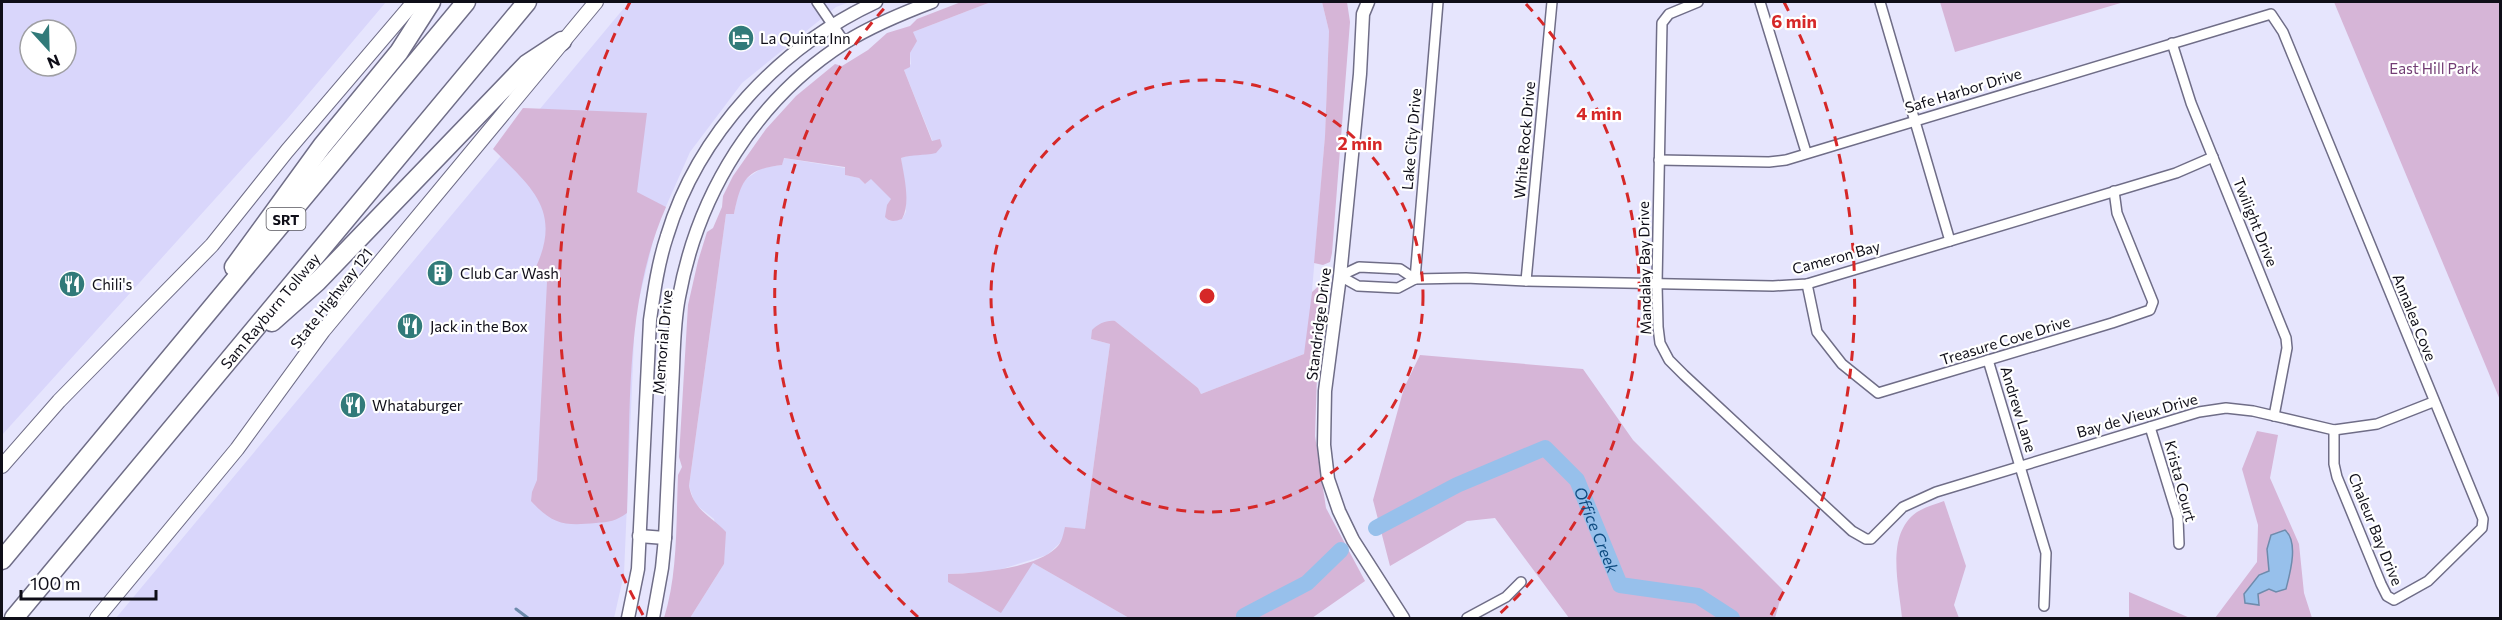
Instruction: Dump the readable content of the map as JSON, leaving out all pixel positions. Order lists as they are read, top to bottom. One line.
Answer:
{"streets":{"highway":["SRT","Sam Rayburn Tollway"],"main road":["State Highway 121"],"street":["Safe Harbor Drive","Lake City Drive","White Rock Drive","Twilight Drive","Cameron Bay","Mandalay Bay Drive","Annalea Cove","Standridge Drive","Treasure Cove Drive","Memorial Drive","Andrew Lane","Bay de Vieux Drive","Krista Court","Chaleur Bay Drive"]},"crossings":[["Safe Harbor Drive","Twilight Drive"],["Safe Harbor Drive","Mandalay Bay Drive"],["Safe Harbor Drive","Annalea Cove"],["Lake City Drive","Cameron Bay"],["White Rock Drive","Cameron Bay"],["Twilight Drive","Cameron Bay"],["Twilight Drive","Bay de Vieux Drive"],["Cameron Bay","Mandalay Bay Drive"],["Cameron Bay","Standridge Drive"],["Cameron Bay","Treasure Cove Drive"],["Mandalay Bay Drive","Bay de Vieux Drive"],["Annalea Cove","Bay de Vieux Drive"],["Annalea Cove","Chaleur Bay Drive"],["Treasure Cove Drive","Andrew Lane"],["Andrew Lane","Bay de Vieux Drive"],["Bay de Vieux Drive","Krista Court"],["Bay de Vieux Drive","Chaleur Bay Drive"]],"water":["Office Creek"],"parks":["East Hill Park"],"places":{"hotel":["La Quinta Inn"],"building":["Club Car Wash"],"restaurant":["Chili's","Jack in the Box","Whataburger"]},"scale_bar":"100 m","north":"bottom","rings":["6 min","4 min","2 min"]}
